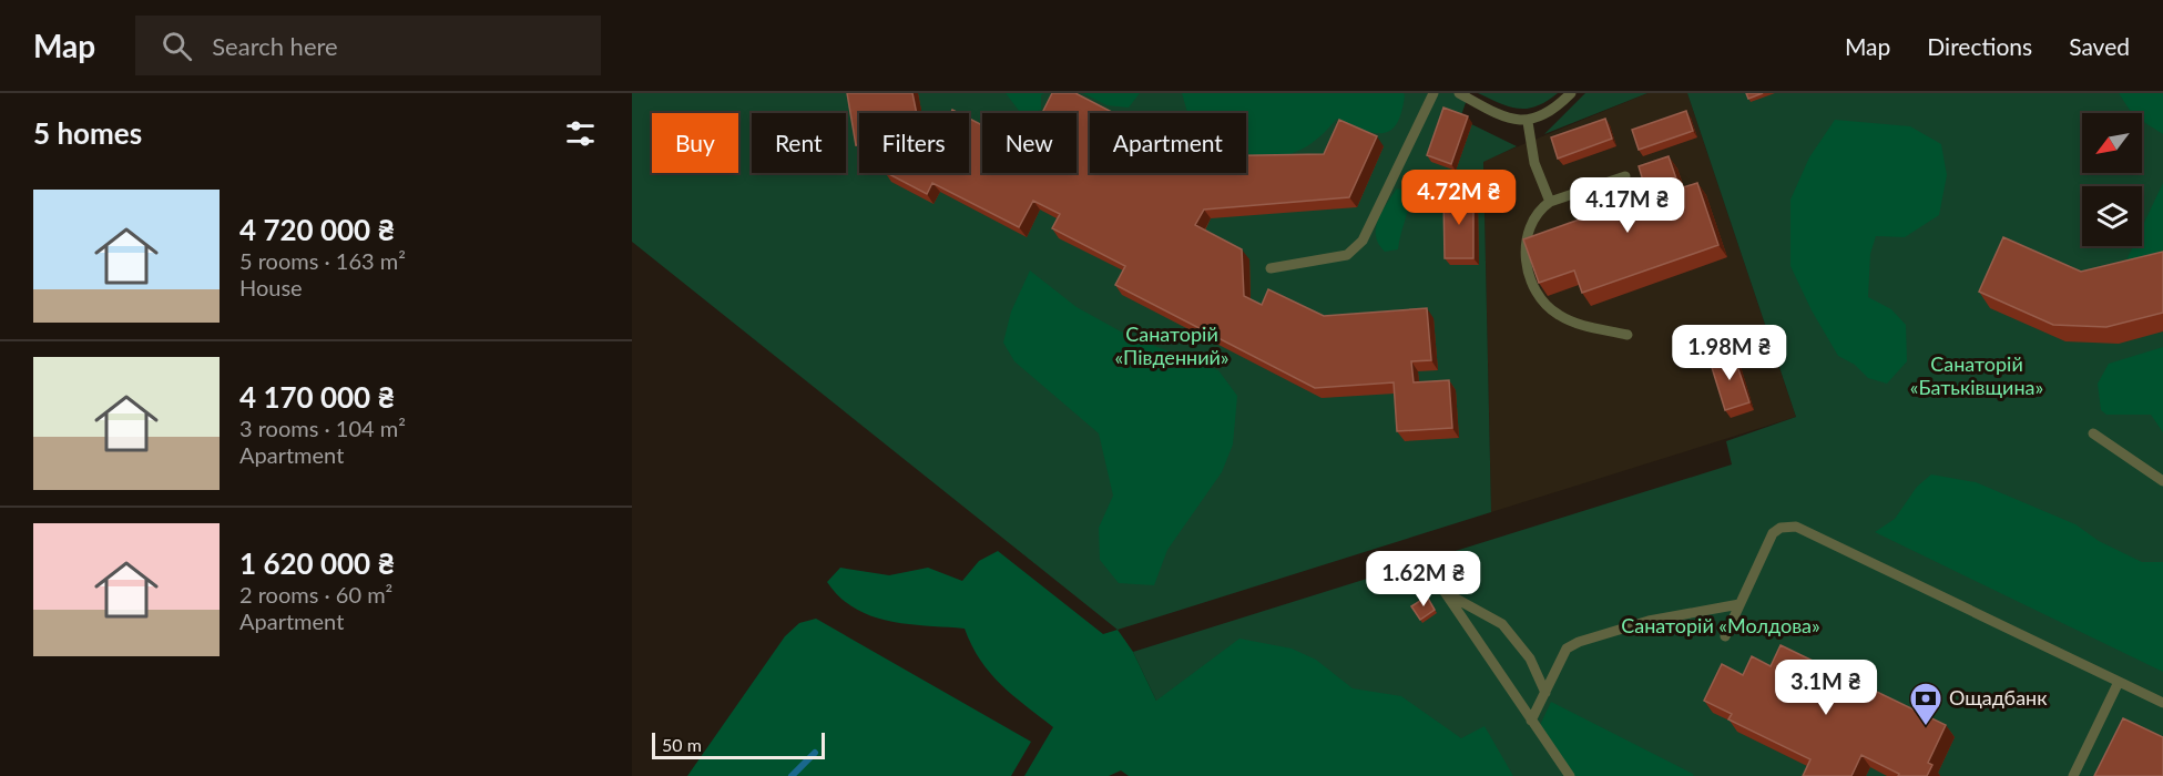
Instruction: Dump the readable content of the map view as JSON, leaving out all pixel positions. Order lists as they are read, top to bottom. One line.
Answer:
{"parks":["Санаторій «Південний»","Санаторій «Батьківщина»","Санаторій «Молдова»"],"places":{"bank":["Ощадбанк"]},"scale_bar":"50 m","north":"bottom left","page":{"header":"Map","search":"Search here","nav":["Map","Directions","Saved"],"heading":"5 homes","chip":["Buy","Rent","Filters","New","Apartment"],"price":["4.72M ₴","4.17M ₴","1.98M ₴","1.62M ₴","3.1M ₴"],"list":[{"name":"4 720 000 ₴","note":"5 rooms · 163 m² · House"},{"name":"4 170 000 ₴","note":"3 rooms · 104 m² · Apartment"},{"name":"1 620 000 ₴","note":"2 rooms · 60 m² · Apartment"}],"scale":"50 m"}}
